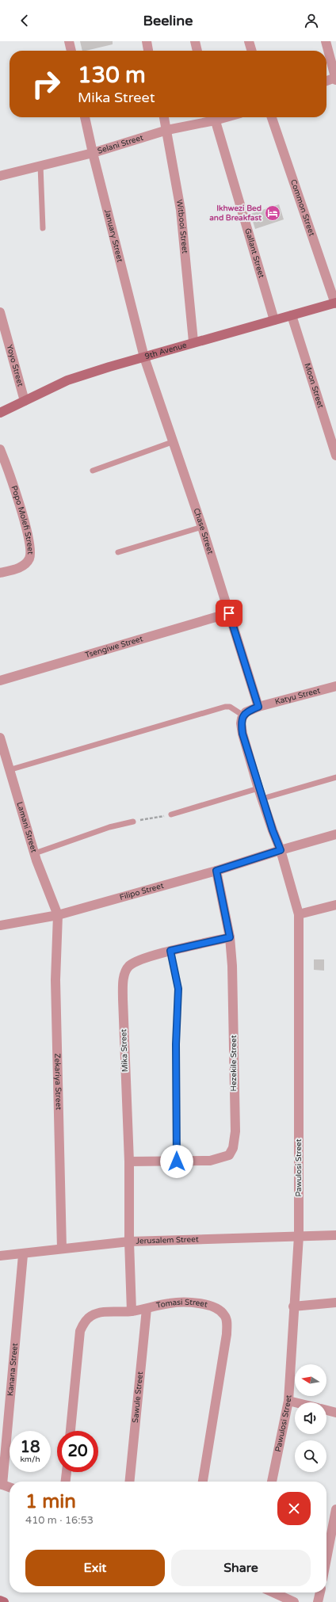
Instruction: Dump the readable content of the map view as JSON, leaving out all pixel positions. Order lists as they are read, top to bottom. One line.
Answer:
{"streets":{"street":["Selani Street","Common Street","Witbooi Street","January Street","Gallant Street","9th Avenue","Yoyo Street","Moon Street","Popo Molefi Street","Chase Street","Tsengiwe Street","Katyu Street","Lamani Street","Filipo Street","Mika Street","Hezekile Street","Zekariya Street","Pawulosi Street","Jerusalem Street","Tomasi Street","Kanana Street","Sawule Street"]},"crossings":[["Selani Street","Witbooi Street"],["Selani Street","January Street"],["Selani Street","Gallant Street"],["Common Street","9th Avenue"],["Witbooi Street","9th Avenue"],["January Street","9th Avenue"],["January Street","Chase Street"],["Gallant Street","9th Avenue"],["9th Avenue","Yoyo Street"],["9th Avenue","Moon Street"],["9th Avenue","Chase Street"],["Chase Street","Tsengiwe Street"],["Chase Street","Katyu Street"],["Katyu Street","Pawulosi Street"],["Lamani Street","Filipo Street"],["Lamani Street","Zekariya Street"],["Filipo Street","Hezekile Street"],["Filipo Street","Zekariya Street"],["Filipo Street","Pawulosi Street"],["Mika Street","Hezekile Street"],["Mika Street","Jerusalem Street"],["Zekariya Street","Jerusalem Street"],["Pawulosi Street","Jerusalem Street"],["Jerusalem Street","Kanana Street"],["Tomasi Street","Sawule Street"]],"places":{"hotel":["Ikhwezi Bed and Breakfast"]},"north":"left","page":{"header":"Beeline","turn":["130 m","Mika Street"],"speed":"18 km/h","limit":"20","heading":["1 min","410 m · 16:53"],"buttons":["Exit","Share"]}}
